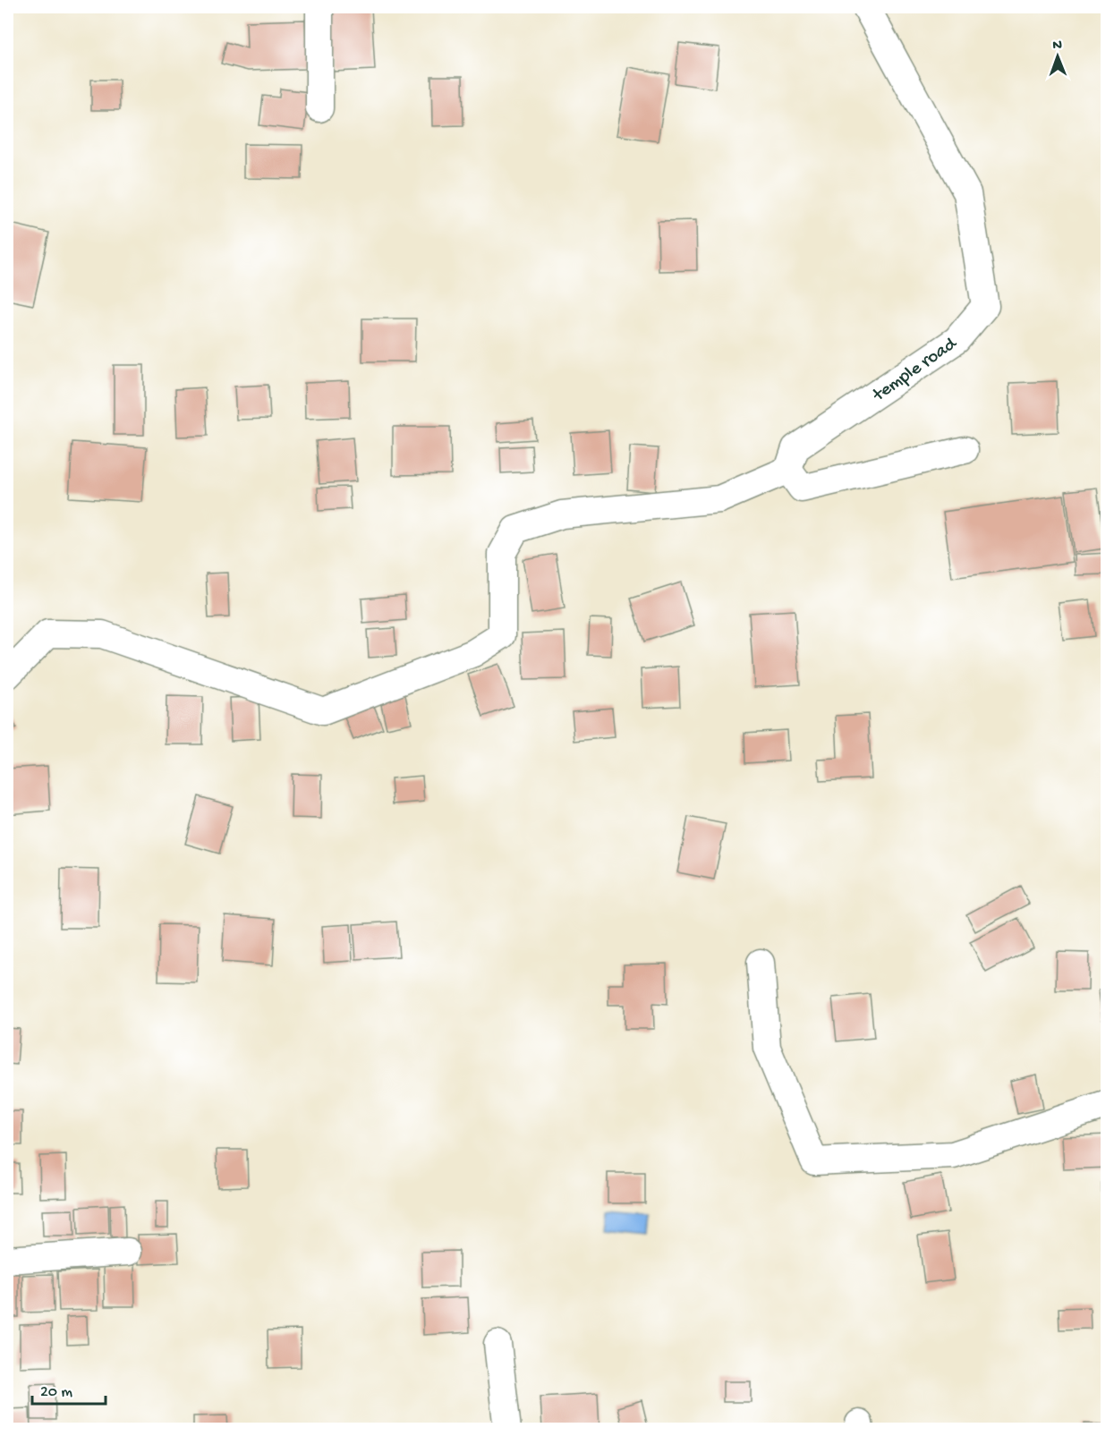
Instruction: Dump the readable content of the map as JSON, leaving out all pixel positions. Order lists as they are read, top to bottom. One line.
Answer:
{"streets":{"street":["temple road"]},"scale_bar":"20 m","north":"top"}
